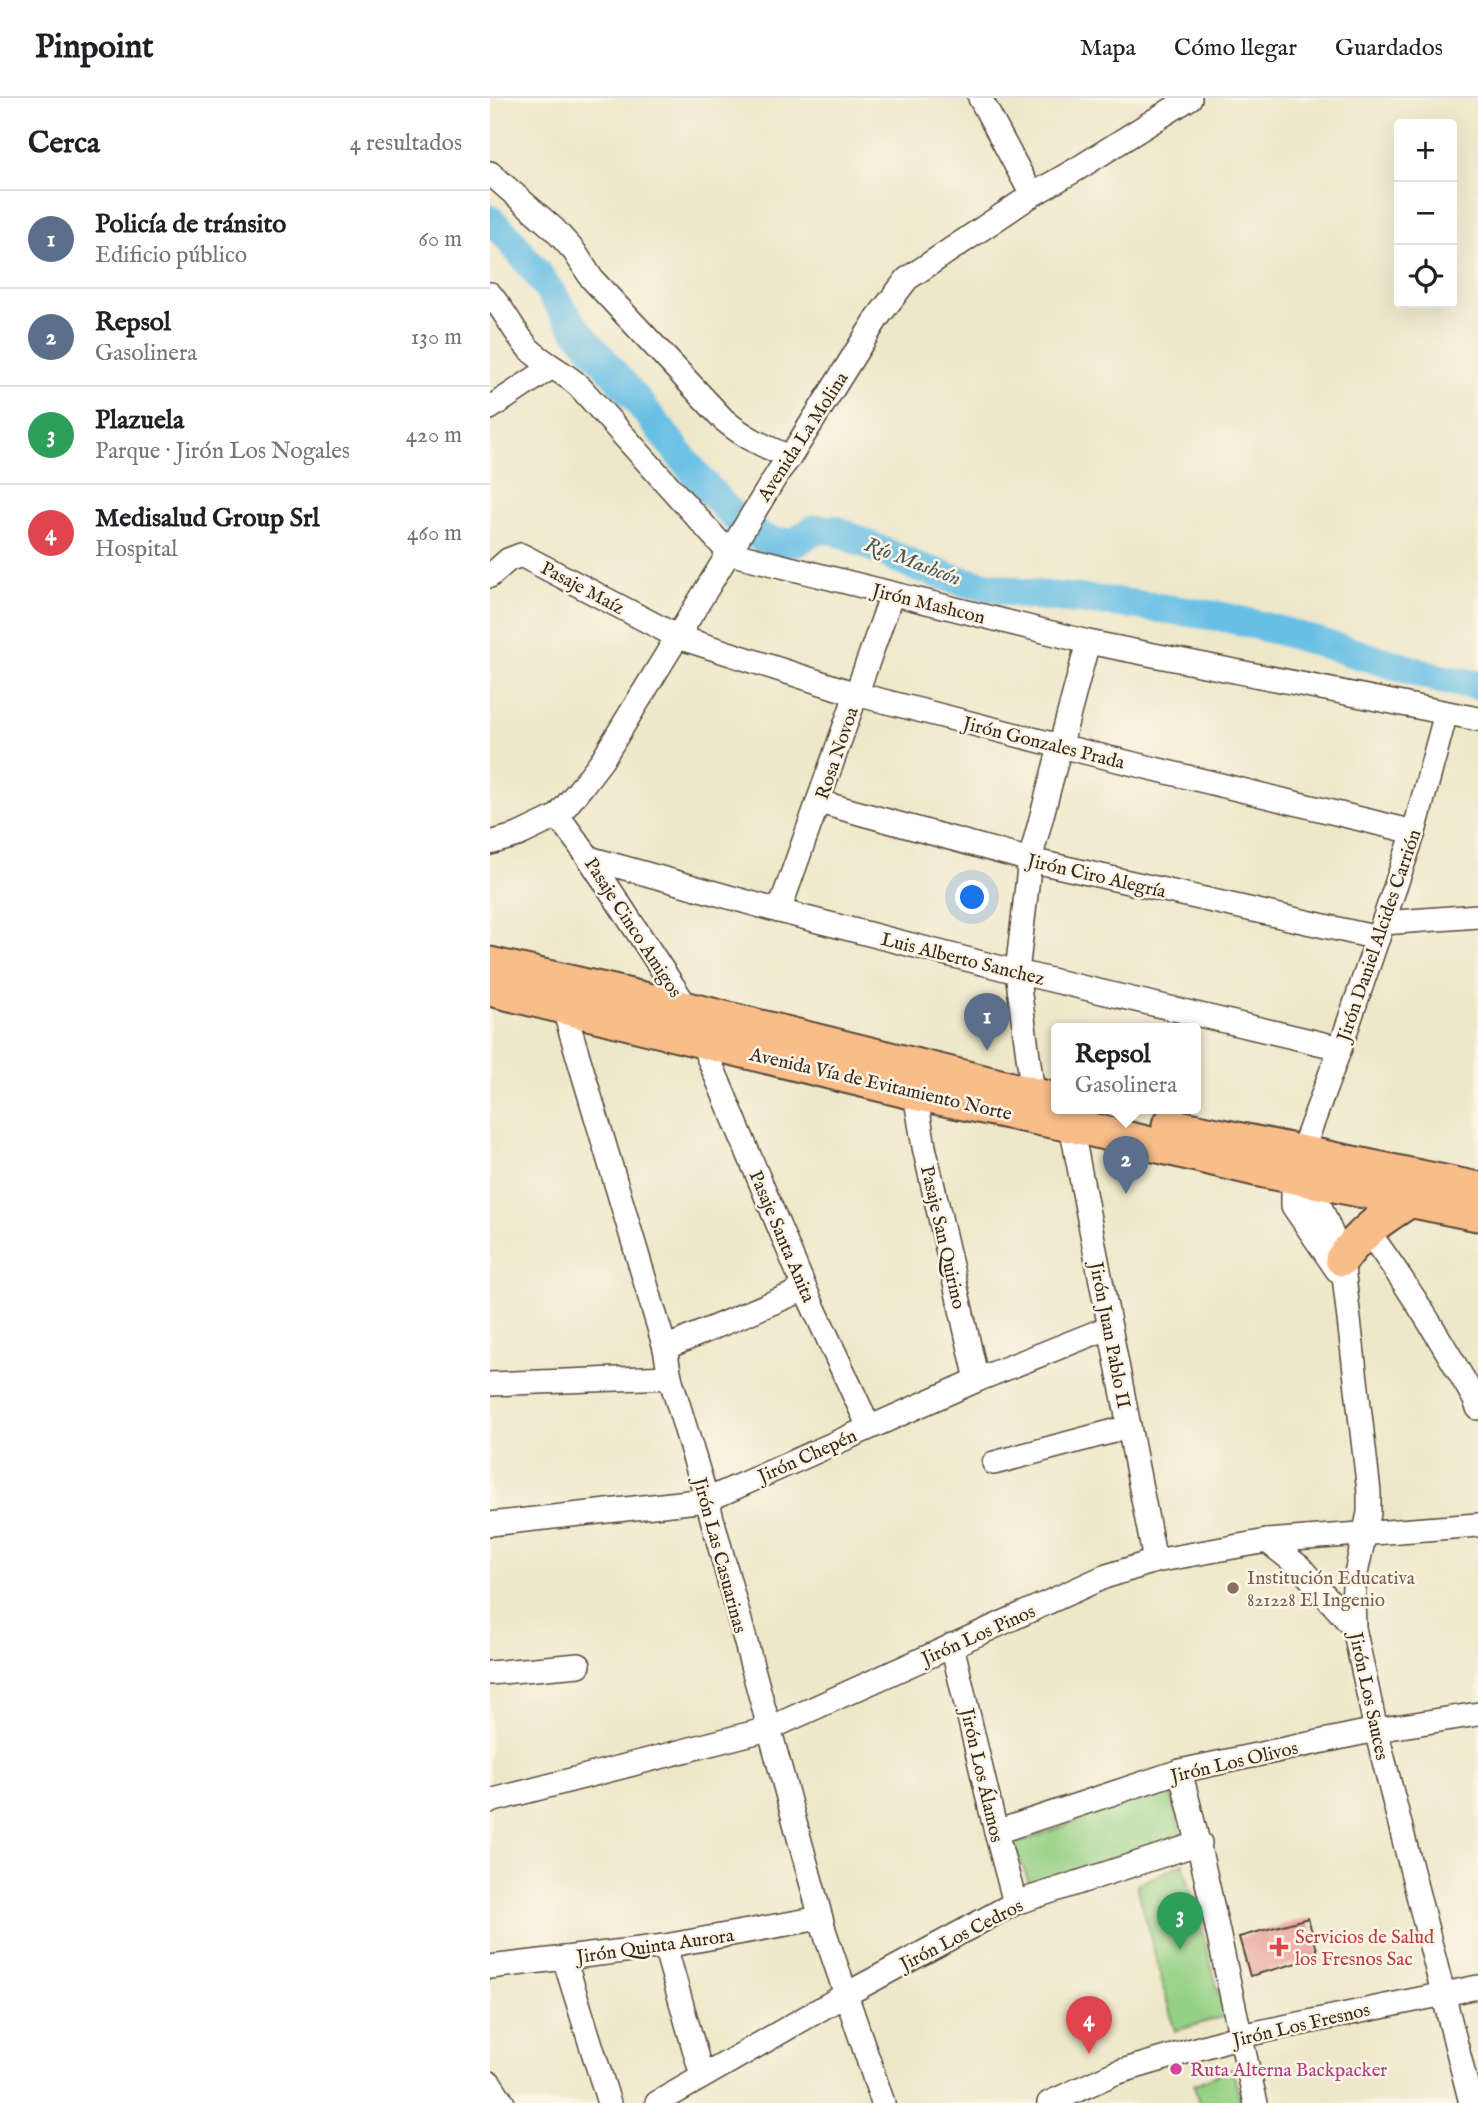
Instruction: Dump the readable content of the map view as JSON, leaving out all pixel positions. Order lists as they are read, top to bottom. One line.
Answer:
{"streets":{"highway":["Avenida Vía de Evitamiento Norte"],"street":["Avenida La Molina","Pasaje Maíz","Jirón Mashcon","Jirón Gonzales Prada","Rosa Novoa","Jirón Ciro Alegría","Pasaje Cinco Amigos","Jirón Daniel Alcides Carrión","Luis Alberto Sanchez","Pasaje Santa Anita","Pasaje San Quirino","Jirón Juan Pablo II","Jirón Chepén","Jirón Las Casuarinas","Jirón Los Pinos","Jirón Los Sauces","Jirón Los Olivos","Jirón Los Álamos","Jirón Los Cedros","Jirón Quinta Aurora","Jirón Los Fresnos"]},"crossings":[["Avenida La Molina","Pasaje Maíz"],["Avenida La Molina","Jirón Mashcon"],["Avenida La Molina","Jirón Gonzales Prada"],["Avenida La Molina","Pasaje Cinco Amigos"],["Pasaje Maíz","Jirón Gonzales Prada"],["Jirón Mashcon","Rosa Novoa"],["Jirón Mashcon","Jirón Daniel Alcides Carrión"],["Jirón Mashcon","Jirón Juan Pablo II"],["Jirón Gonzales Prada","Rosa Novoa"],["Jirón Gonzales Prada","Jirón Daniel Alcides Carrión"],["Jirón Gonzales Prada","Jirón Juan Pablo II"],["Rosa Novoa","Jirón Ciro Alegría"],["Rosa Novoa","Luis Alberto Sanchez"],["Jirón Ciro Alegría","Jirón Daniel Alcides Carrión"],["Jirón Ciro Alegría","Jirón Juan Pablo II"],["Pasaje Cinco Amigos","Luis Alberto Sanchez"],["Pasaje Cinco Amigos","Avenida Vía de Evitamiento Norte"],["Pasaje Cinco Amigos","Pasaje Santa Anita"],["Jirón Daniel Alcides Carrión","Luis Alberto Sanchez"],["Jirón Daniel Alcides Carrión","Avenida Vía de Evitamiento Norte"],["Jirón Daniel Alcides Carrión","Jirón Los Sauces"],["Luis Alberto Sanchez","Jirón Juan Pablo II"],["Avenida Vía de Evitamiento Norte","Pasaje Santa Anita"],["Avenida Vía de Evitamiento Norte","Pasaje San Quirino"],["Avenida Vía de Evitamiento Norte","Jirón Las Casuarinas"],["Avenida Vía de Evitamiento Norte","Jirón Los Sauces"],["Pasaje Santa Anita","Jirón Chepén"],["Pasaje San Quirino","Jirón Chepén"],["Jirón Juan Pablo II","Jirón Chepén"],["Jirón Juan Pablo II","Jirón Los Pinos"],["Jirón Chepén","Jirón Las Casuarinas"],["Jirón Las Casuarinas","Jirón Los Pinos"],["Jirón Las Casuarinas","Jirón Los Cedros"],["Jirón Las Casuarinas","Jirón Quinta Aurora"],["Jirón Los Pinos","Jirón Los Sauces"],["Jirón Los Pinos","Jirón Los Álamos"],["Jirón Los Sauces","Jirón Los Olivos"],["Jirón Los Sauces","Jirón Los Fresnos"],["Jirón Los Olivos","Jirón Los Álamos"],["Jirón Los Álamos","Jirón Los Cedros"]],"water":["Río Mashcón"],"places":{"other":["Institución Educativa 821228 El Ingenio","Ruta Alterna Backpacker"],"health":["Servicios de Salud los Fresnos Sac"]},"page":{"header":"Pinpoint","nav":["Mapa","Cómo llegar","Guardados"],"heading":["Cerca","4 resultados"],"map_buttons":["+","−"],"list":[{"mark":"1","name":"Policía de tránsito","note":"Edificio público","value":"60 m"},{"mark":"2","name":"Repsol","note":"Gasolinera","value":"130 m"},{"mark":"3","name":"Plazuela","note":"Parque · Jirón Los Nogales","value":"420 m"},{"mark":"4","name":"Medisalud Group Srl","note":"Hospital","value":"460 m"}],"pins":["1","2","3","4"],"popup":["Repsol","Gasolinera"]}}
